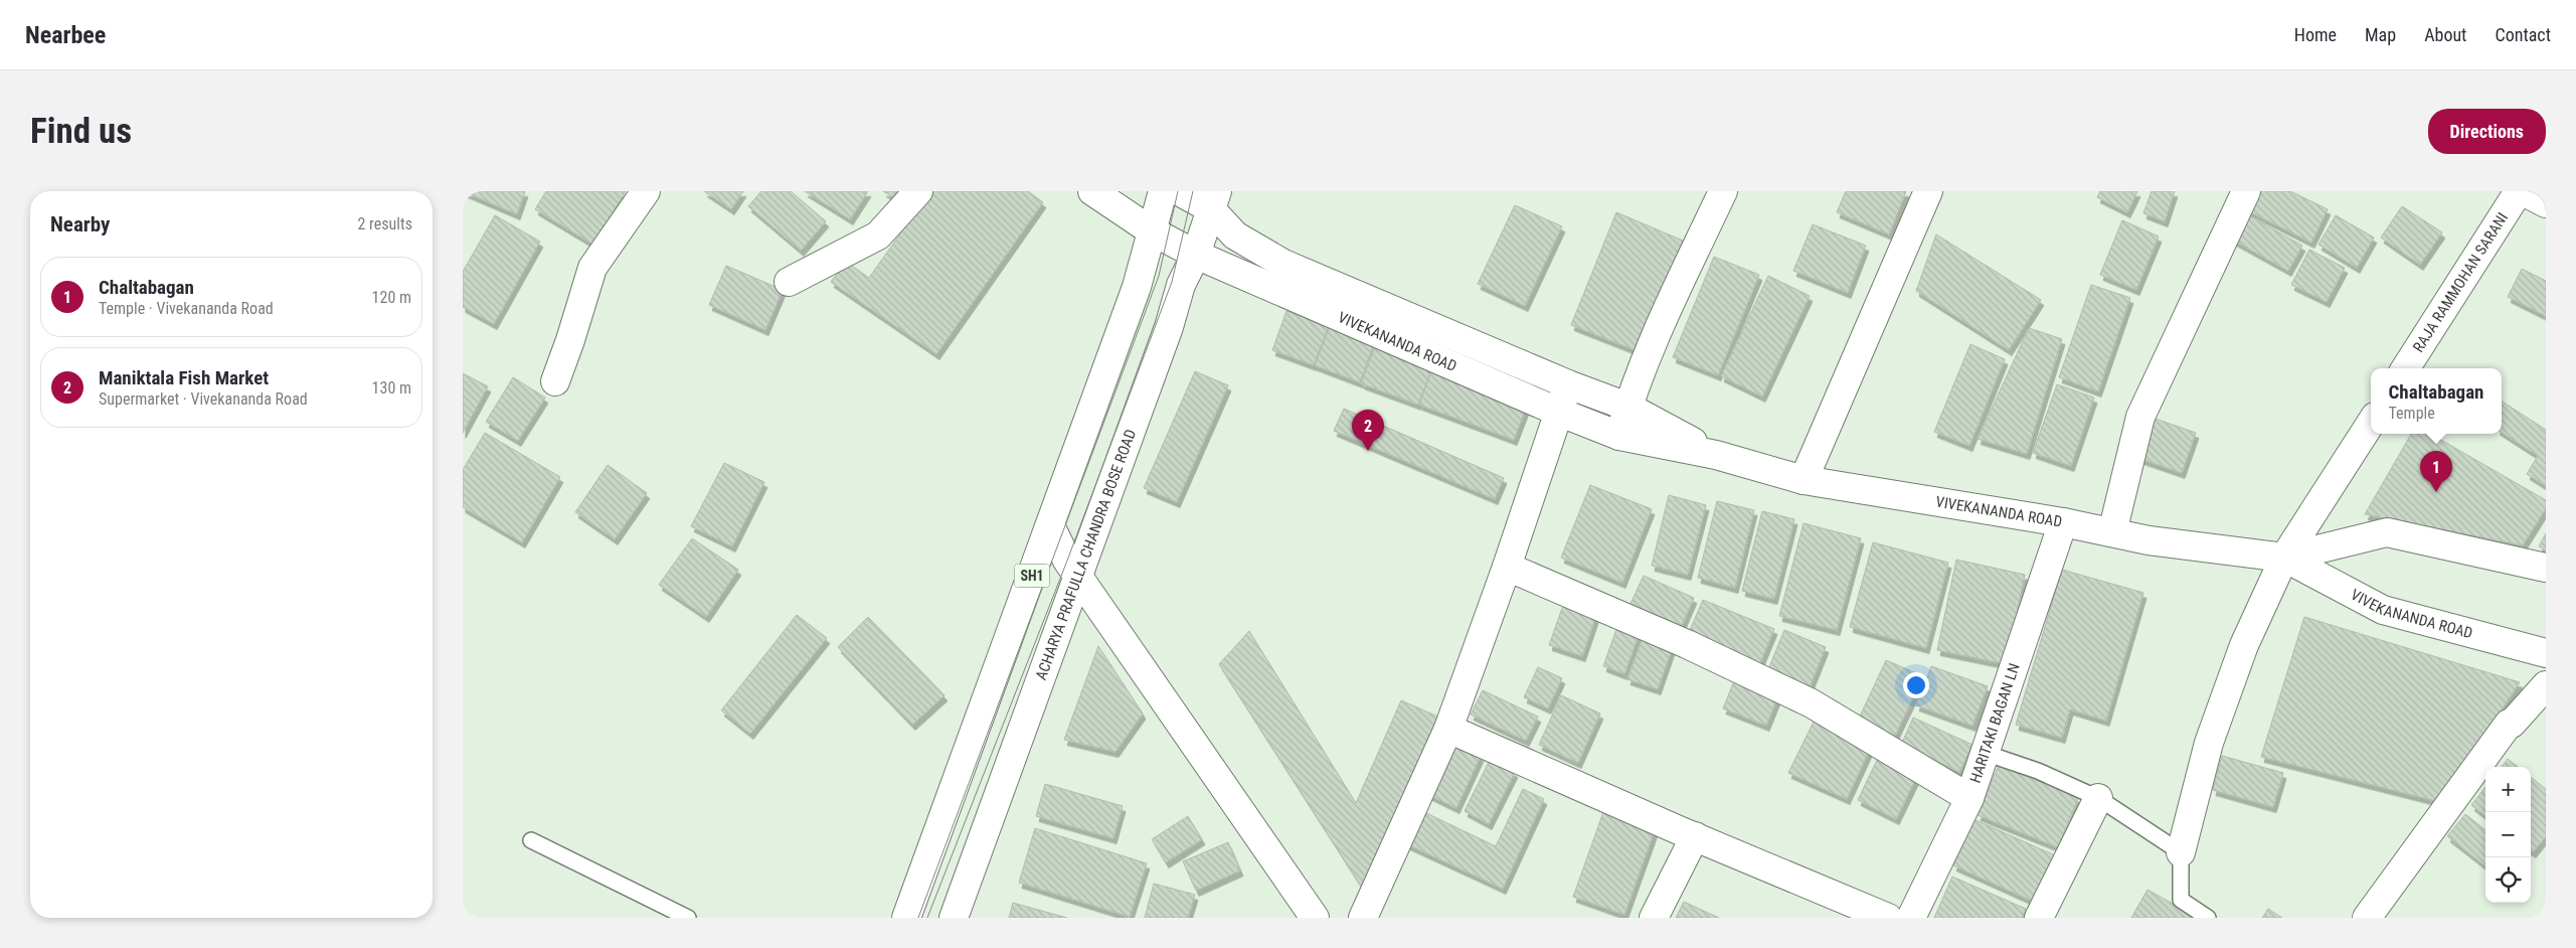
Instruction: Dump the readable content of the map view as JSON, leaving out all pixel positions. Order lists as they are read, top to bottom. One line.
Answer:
{"streets":{"street":["RAJA RAMMOHAN SARANI","VIVEKANANDA ROAD","ACHARYA PRAFULLA CHANDRA BOSE ROAD","SH1","HARITAKI BAGAN LN"]},"crossings":[["VIVEKANANDA ROAD","ACHARYA PRAFULLA CHANDRA BOSE ROAD"],["VIVEKANANDA ROAD","SH1"],["VIVEKANANDA ROAD","HARITAKI BAGAN LN"]],"page":{"header":"Nearbee","nav":["Home","Map","About","Contact"],"buttons":"Directions","title":"Find us","heading":["Nearby","2 results"],"list":[{"mark":"1","name":"Chaltabagan","note":"Temple · Vivekananda Road","value":"120 m"},{"mark":"2","name":"Maniktala Fish Market","note":"Supermarket · Vivekananda Road","value":"130 m"}],"popup":["Chaltabagan","Temple"],"pins":["2","1"],"map_buttons":["+","−"]}}
